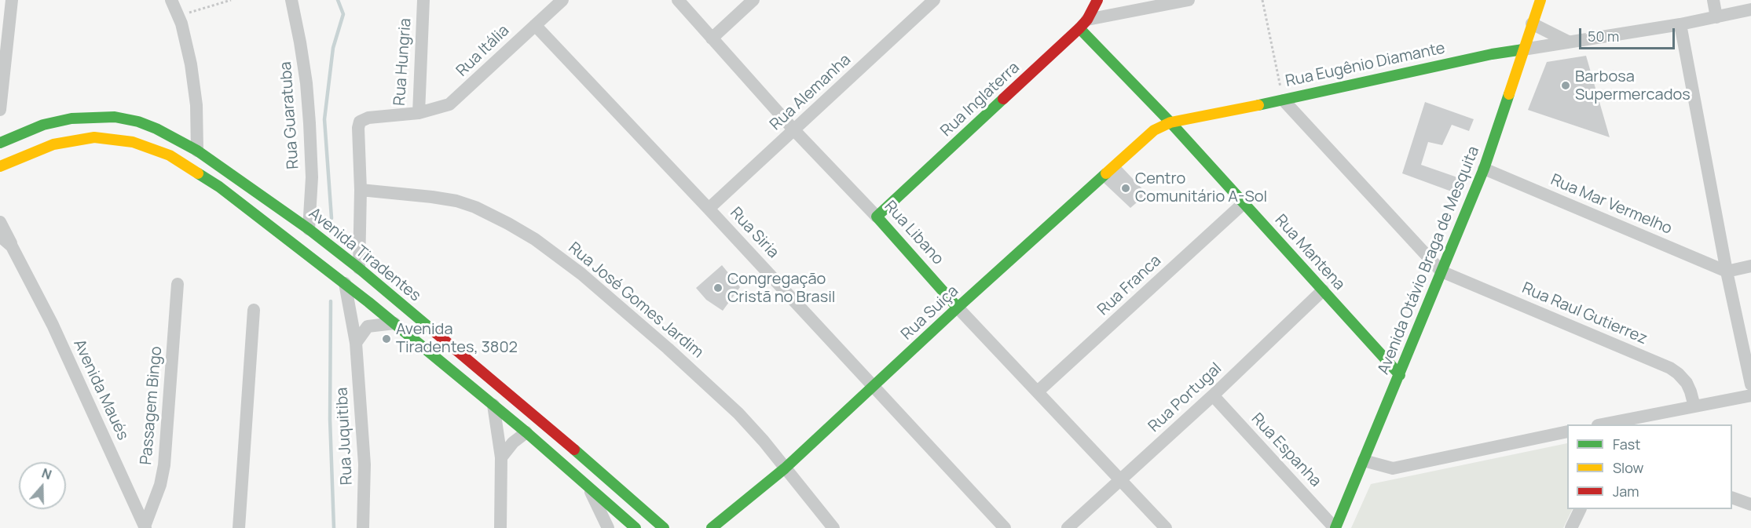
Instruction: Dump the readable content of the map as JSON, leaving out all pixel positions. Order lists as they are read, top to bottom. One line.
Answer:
{"streets":{"main road":["Rua Eugênio Diamante","Rua Inglaterra","Rua Libano","Rua Mantena","Avenida Tiradentes","Avenida Otávio Braga de Mesquita","Rua Suiça"],"street":["Rua Itália","Rua Hungria","Rua Alemanha","Rua Guaratuba","Rua Mar Vermelho","Rua Siria","Rua Franca","Rua José Gomes Jardim","Rua Raul Gutierrez","Avenida Maués","Rua Portugal","Passagem Bingo","Rua Juquitiba","Rua Espanha"]},"crossings":[["Rua Itália","Rua Hungria"],["Rua Itália","Rua Siria"],["Rua Hungria","Rua José Gomes Jardim"],["Rua Eugênio Diamante","Rua Mantena"],["Rua Eugênio Diamante","Avenida Otávio Braga de Mesquita"],["Rua Eugênio Diamante","Rua Suiça"],["Rua Alemanha","Rua Siria"],["Rua Alemanha","Rua Libano"],["Rua Inglaterra","Rua Libano"],["Rua Inglaterra","Rua Mantena"],["Rua Guaratuba","Avenida Tiradentes"],["Rua Mar Vermelho","Avenida Otávio Braga de Mesquita"],["Rua Siria","Rua Suiça"],["Rua Libano","Rua Franca"],["Rua Libano","Rua Suiça"],["Rua Libano","Rua Portugal"],["Rua Mantena","Avenida Otávio Braga de Mesquita"],["Rua Mantena","Rua Franca"],["Rua Mantena","Rua Suiça"],["Rua Mantena","Rua Portugal"],["Avenida Otávio Braga de Mesquita","Rua Raul Gutierrez"],["Avenida Otávio Braga de Mesquita","Rua Espanha"],["Rua José Gomes Jardim","Rua Suiça"],["Avenida Maués","Passagem Bingo"],["Rua Portugal","Rua Espanha"]],"places":["Barbosa Supermercados","Centro Comunitário A-Sol","Congregação Cristã no Brasil","Avenida Tiradentes, 3802"],"legend":["Fast","Slow","Jam"],"scale_bar":"50 m","north":"top"}
